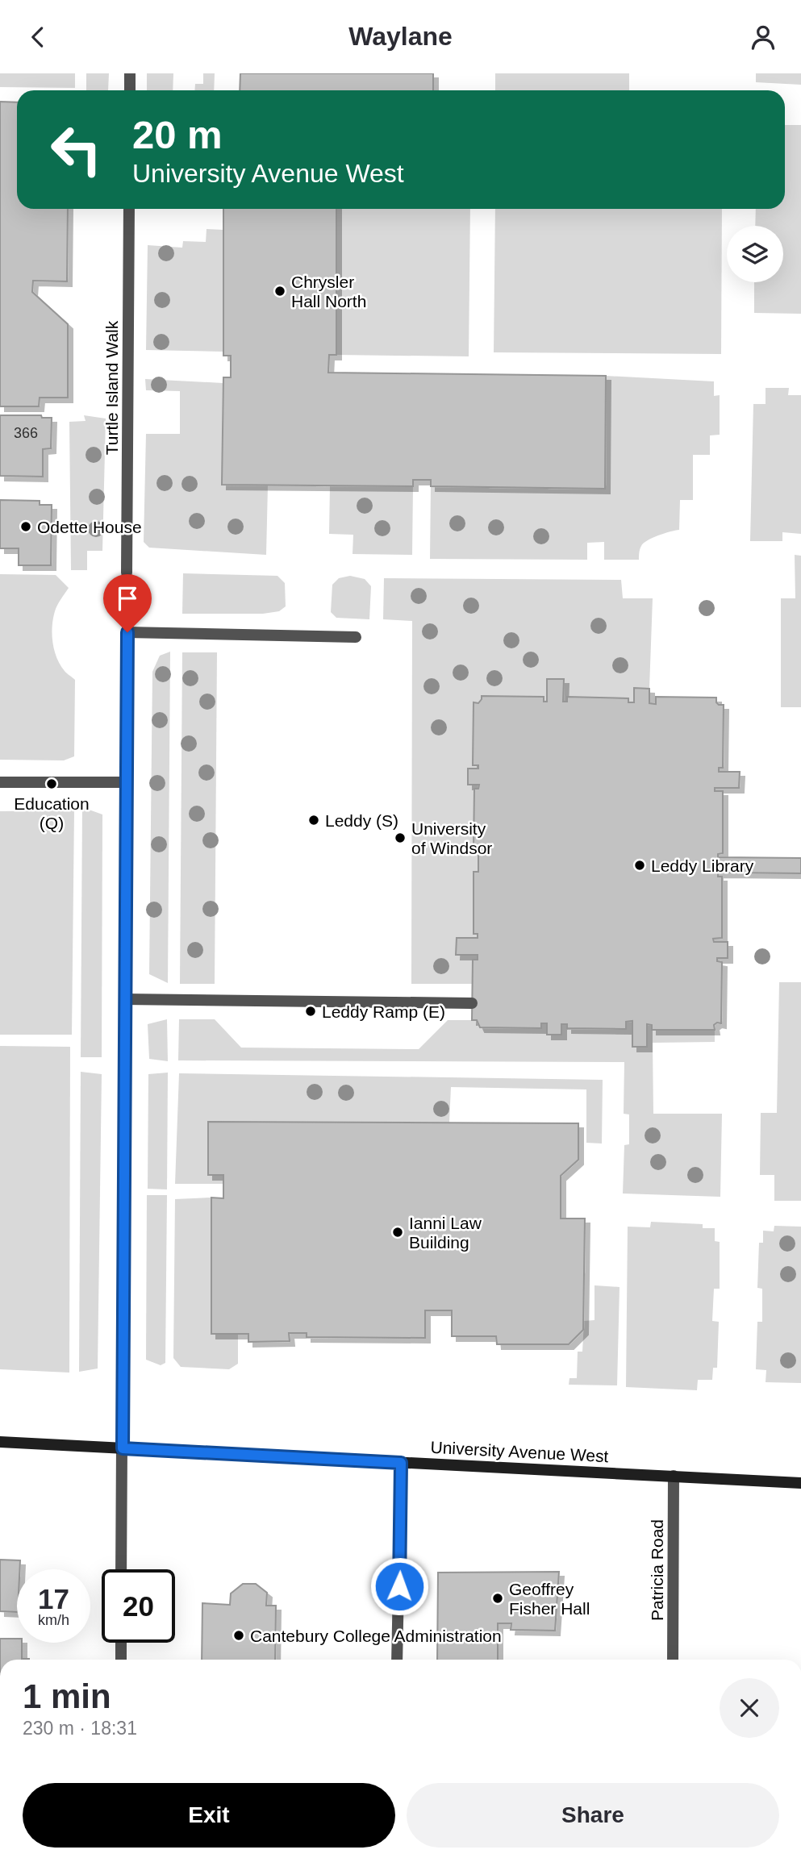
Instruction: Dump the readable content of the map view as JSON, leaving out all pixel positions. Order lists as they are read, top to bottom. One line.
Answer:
{"streets":{"main road":["University Avenue West"],"street":["Turtle Island Walk","Patricia Road"]},"crossings":[["University Avenue West","Patricia Road"]],"places":["Chrysler Hall North","Odette House","Education (Q)","Leddy (S)","University of Windsor","Leddy Library","Leddy Ramp (E)","Ianni Law Building","Geoffrey Fisher Hall","Cantebury College Administration"],"house_numbers":["366"],"page":{"header":"Waylane","turn":["20 m","University Avenue West"],"speed":"17 km/h","limit":"20","heading":["1 min","230 m · 18:31"],"buttons":["Exit","Share"]}}
